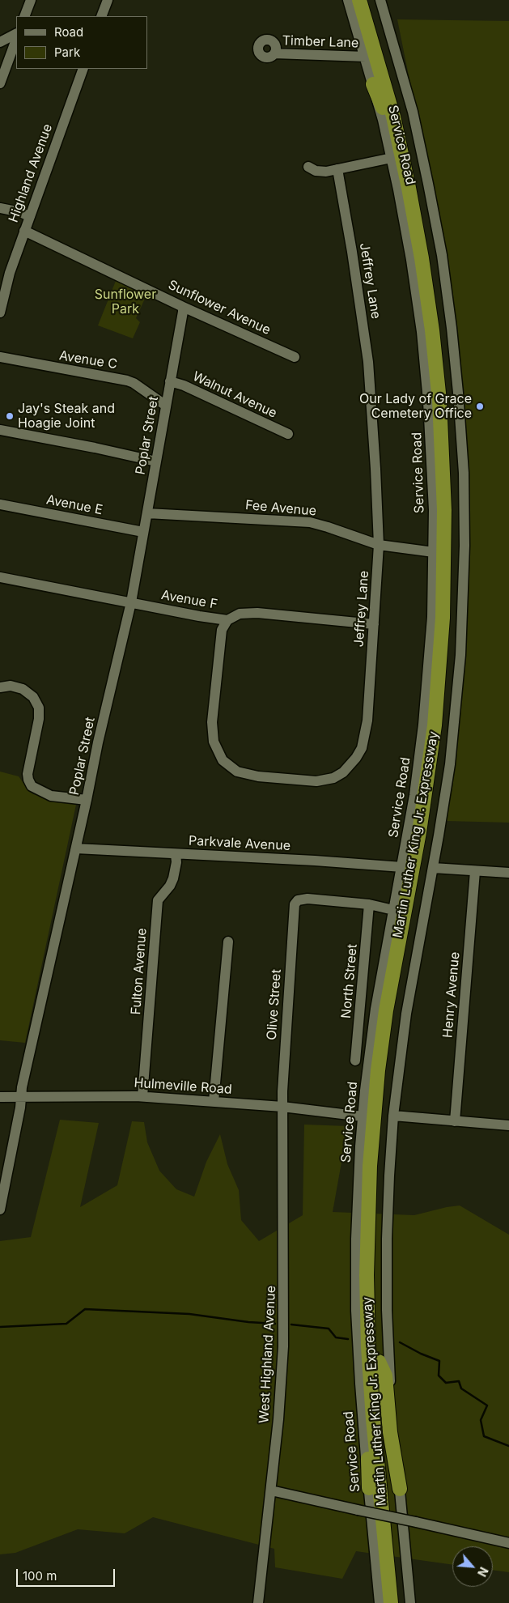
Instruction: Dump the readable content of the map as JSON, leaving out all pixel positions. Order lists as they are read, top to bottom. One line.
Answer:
{"streets":{"highway":["Martin Luther King Jr. Expressway"],"street":["Timber Lane","Service Road","Highland Avenue","Jeffrey Lane","Sunflower Avenue","Avenue C","Walnut Avenue","Poplar Street","Avenue E","Fee Avenue","Avenue F","Parkvale Avenue","Fulton Avenue","North Street","Henry Avenue","Olive Street","Hulmeville Road","West Highland Avenue"]},"crossings":[["Service Road","Fee Avenue"],["Service Road","Martin Luther King Jr. Expressway"],["Service Road","Parkvale Avenue"],["Service Road","Hulmeville Road"],["Highland Avenue","Sunflower Avenue"],["Jeffrey Lane","Fee Avenue"],["Jeffrey Lane","Avenue F"],["Sunflower Avenue","Poplar Street"],["Avenue C","Poplar Street"],["Walnut Avenue","Poplar Street"],["Poplar Street","Avenue E"],["Poplar Street","Fee Avenue"],["Poplar Street","Avenue F"],["Poplar Street","Parkvale Avenue"],["Poplar Street","Hulmeville Road"],["Parkvale Avenue","Fulton Avenue"],["Fulton Avenue","Hulmeville Road"],["North Street","Olive Street"],["Olive Street","Hulmeville Road"],["Olive Street","West Highland Avenue"],["Hulmeville Road","West Highland Avenue"]],"parks":["Sunflower Park"],"places":["Our Lady of Grace Cemetery Office","Jay's Steak and Hoagie Joint"],"legend":["Road","Park"],"scale_bar":"100 m","north":"bottom right"}
